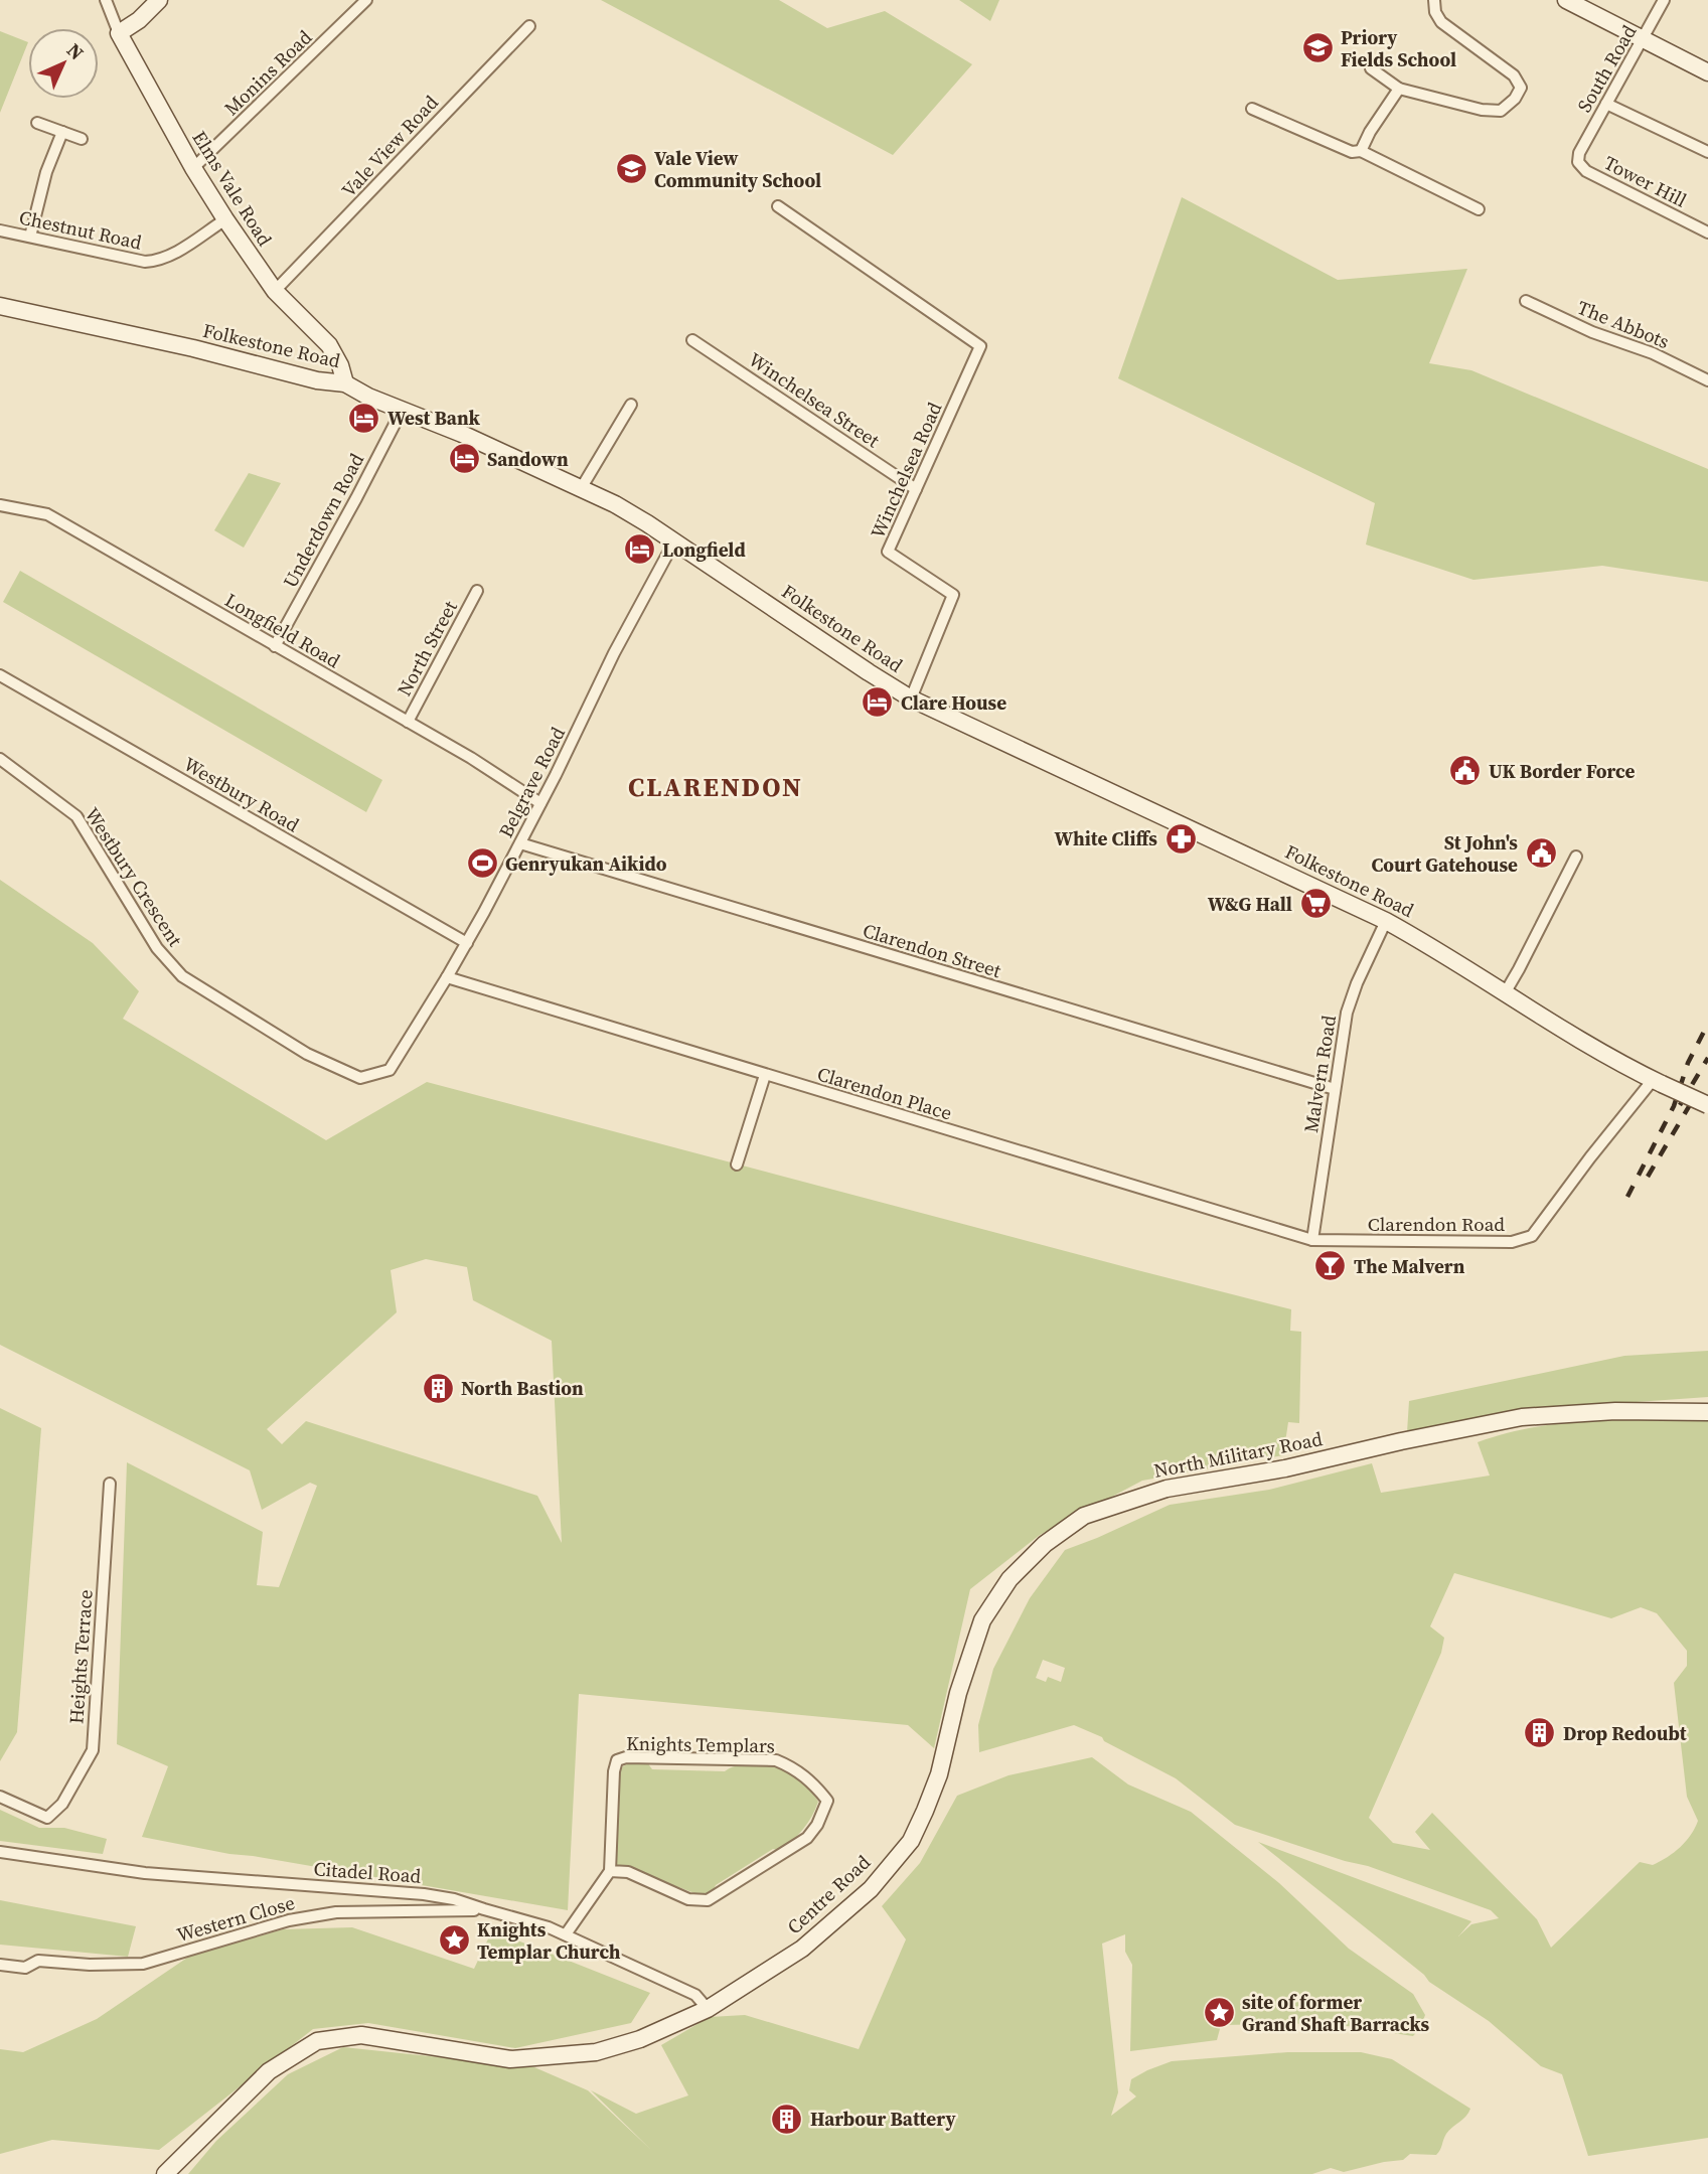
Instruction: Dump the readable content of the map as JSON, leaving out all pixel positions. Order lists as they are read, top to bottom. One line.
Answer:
{"streets":{"street":["South Road","Monins Road","Vale View Road","Tower Hill","Elms Vale Road","Chestnut Road","The Abbots","Folkestone Road","Winchelsea Street","Winchelsea Road","Underdown Road","Longfield Road","North Street","Belgrave Road","Westbury Road","Westbury Crescent","Clarendon Street","Malvern Road","Clarendon Place","Clarendon Road","North Military Road","Heights Terrace","Knights Templars","Citadel Road","Centre Road","Western Close"]},"crossings":[["South Road","Tower Hill"],["Monins Road","Elms Vale Road"],["Vale View Road","Elms Vale Road"],["Elms Vale Road","Chestnut Road"],["Elms Vale Road","Folkestone Road"],["Folkestone Road","Winchelsea Road"],["Folkestone Road","Underdown Road"],["Folkestone Road","Belgrave Road"],["Folkestone Road","Malvern Road"],["Folkestone Road","Clarendon Road"],["Winchelsea Street","Winchelsea Road"],["Underdown Road","Longfield Road"],["Longfield Road","North Street"],["Longfield Road","Belgrave Road"],["Belgrave Road","Westbury Road"],["Belgrave Road","Westbury Crescent"],["Belgrave Road","Clarendon Street"],["Belgrave Road","Clarendon Place"],["Clarendon Street","Malvern Road"],["Malvern Road","Clarendon Place"],["Malvern Road","Clarendon Road"],["Clarendon Place","Clarendon Road"],["North Military Road","Centre Road"],["Citadel Road","Centre Road"],["Citadel Road","Western Close"]],"districts":["CLARENDON"],"places":{"school or university":["Priory Fields School","Vale View Community School"],"hotel":["West Bank","Sandown","Longfield","Clare House"],"public building":["UK Border Force","St John's Court Gatehouse"],"pharmacy":["White Cliffs"],"sports":["Genryukan Aikido"],"supermarket":["W&G Hall"],"bar":["The Malvern"],"building":["North Bastion","Drop Redoubt","Harbour Battery"],"place":["Knights Templar Church","site of former Grand Shaft Barracks"]},"north":"top right"}
